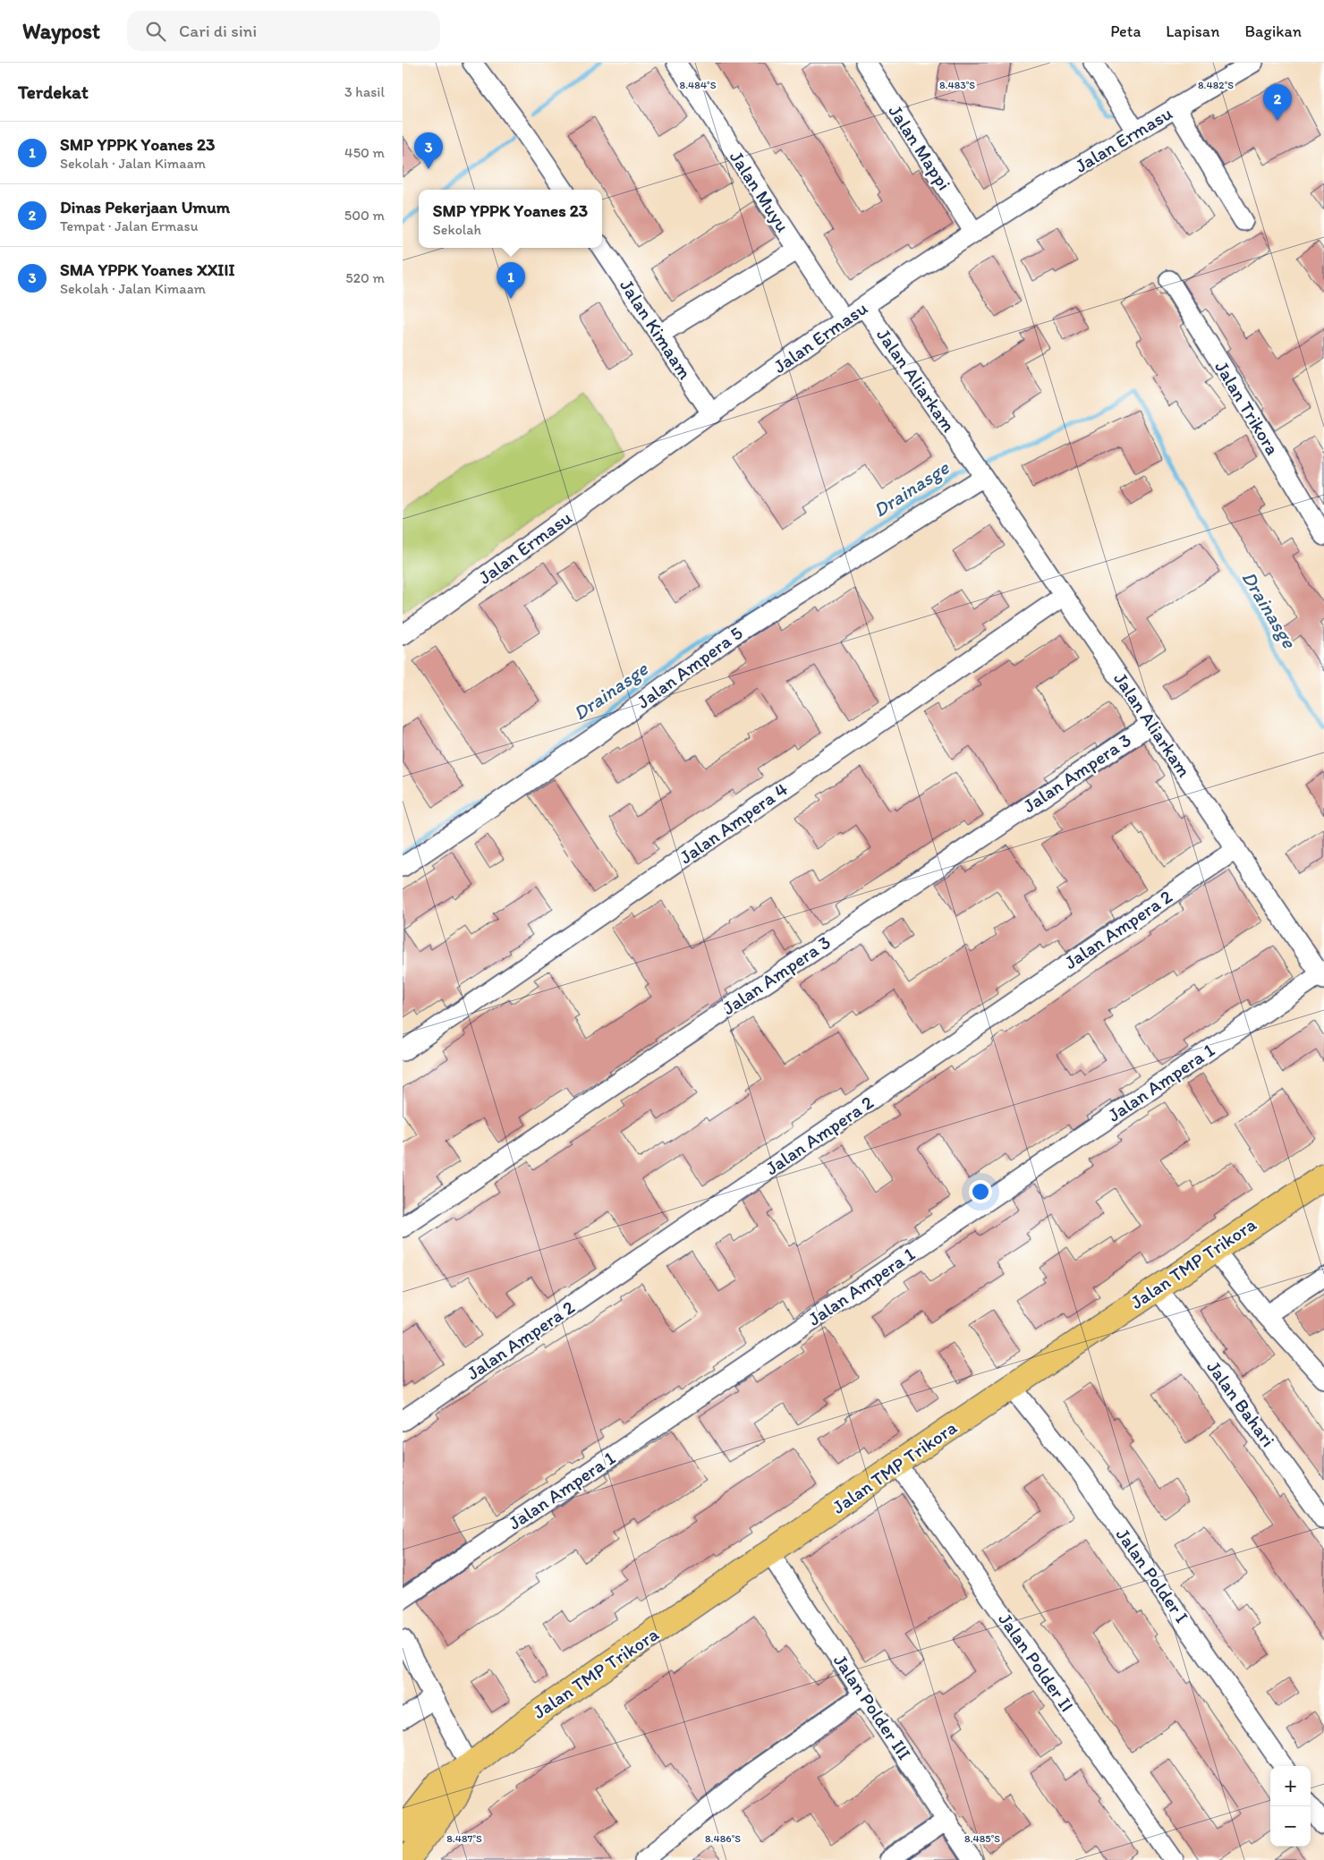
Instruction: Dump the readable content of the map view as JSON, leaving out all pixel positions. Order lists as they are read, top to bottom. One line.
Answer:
{"streets":{"highway":["Jalan TMP Trikora"],"street":["Jalan Ermasu","Jalan Mappi","Jalan Muyu","Jalan Kimaam","Jalan Aliarkam","Jalan Trikora","Jalan Ampera 5","Jalan Ampera 3","Jalan Ampera 4","Jalan Ampera 2","Jalan Ampera 1","Jalan Bahari","Jalan Polder I","Jalan Polder II","Jalan Polder III"]},"crossings":[["Jalan Ermasu","Jalan Mappi"],["Jalan Ermasu","Jalan Muyu"],["Jalan Ermasu","Jalan Kimaam"],["Jalan Ermasu","Jalan Aliarkam"],["Jalan Aliarkam","Jalan Ampera 5"],["Jalan Aliarkam","Jalan Ampera 3"],["Jalan Aliarkam","Jalan Ampera 4"],["Jalan Aliarkam","Jalan Ampera 2"],["Jalan Aliarkam","Jalan Ampera 1"],["Jalan TMP Trikora","Jalan Bahari"],["Jalan TMP Trikora","Jalan Polder I"],["Jalan TMP Trikora","Jalan Polder II"],["Jalan TMP Trikora","Jalan Polder III"]],"water":["Drainasge"],"page":{"header":"Waypost","search":"Cari di sini","nav":["Peta","Lapisan","Bagikan"],"heading":["Terdekat","3 hasil"],"pins":["2","3","1"],"list":[{"mark":"1","name":"SMP YPPK Yoanes 23","note":"Sekolah · Jalan Kimaam","value":"450 m"},{"mark":"2","name":"Dinas Pekerjaan Umum","note":"Tempat · Jalan Ermasu","value":"500 m"},{"mark":"3","name":"SMA YPPK Yoanes XXIII","note":"Sekolah · Jalan Kimaam","value":"520 m"}],"popup":["SMP YPPK Yoanes 23","Sekolah"],"map_buttons":["+","−"]},"coordinates":["8.484°S","8.483°S","8.482°S","8.487°S","8.486°S","8.485°S"]}
